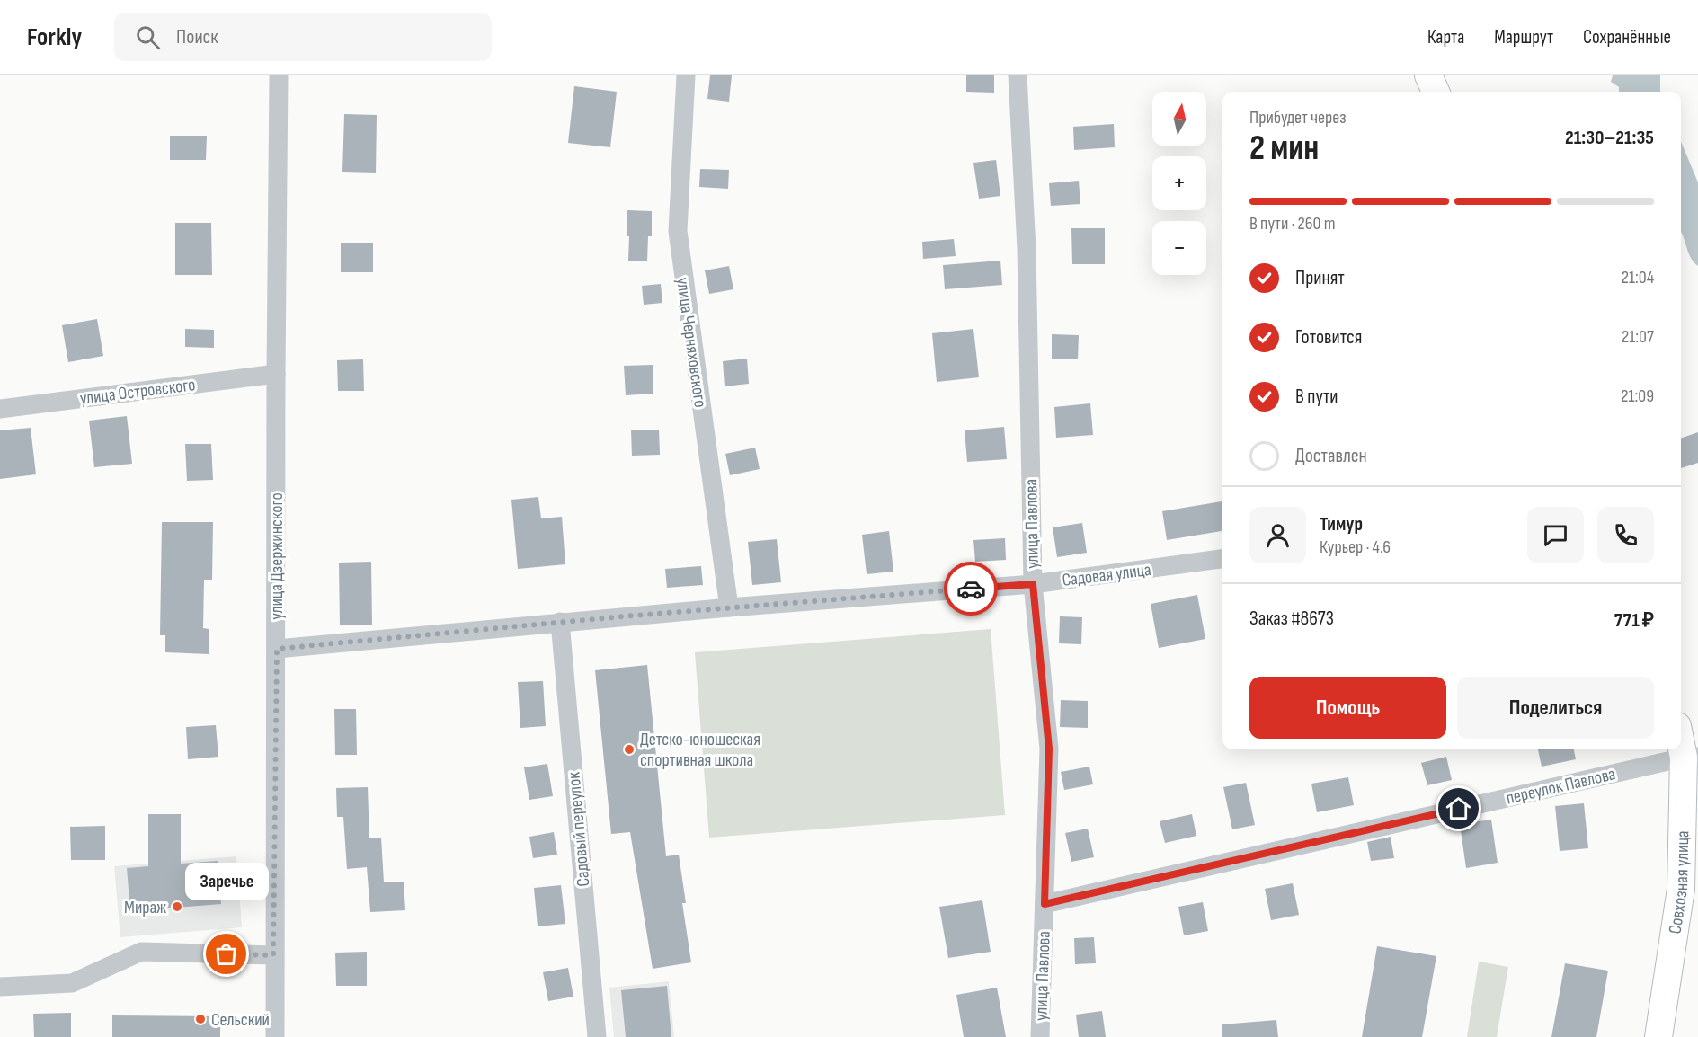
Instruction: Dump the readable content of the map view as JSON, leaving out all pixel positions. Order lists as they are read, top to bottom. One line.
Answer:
{"streets":{"street":["улица Черняховского","улица Островского","улица Павлова","улица Дзержинского","Садовая улица","переулок Павлова","Садовый переулок","Совхозная улица"]},"crossings":[["улица Черняховского","Садовая улица"],["улица Островского","улица Дзержинского"],["улица Павлова","Садовая улица"],["улица Павлова","переулок Павлова"],["улица Дзержинского","Садовая улица"],["Садовая улица","Садовый переулок"],["переулок Павлова","Совхозная улица"]],"places":["Детско-юношеская спортивная школа","Мираж","Заречье","Сельский"],"north":"top","page":{"header":"Forkly","search":"Поиск","nav":["Карта","Маршрут","Сохранённые"],"map_buttons":["+","−"],"heading":["2 мин","Прибудет через","21:30–21:35"],"panel":["Тимур","Курьер · 4.6","Заказ #8673","771 ₽"],"bar":"В пути · 260 m","list":[["Принят","21:04"],["Готовится","21:07"],["В пути","21:09"],"Доставлен"],"buttons":["Помощь","Поделиться"],"bubble":"Заречье"}}
